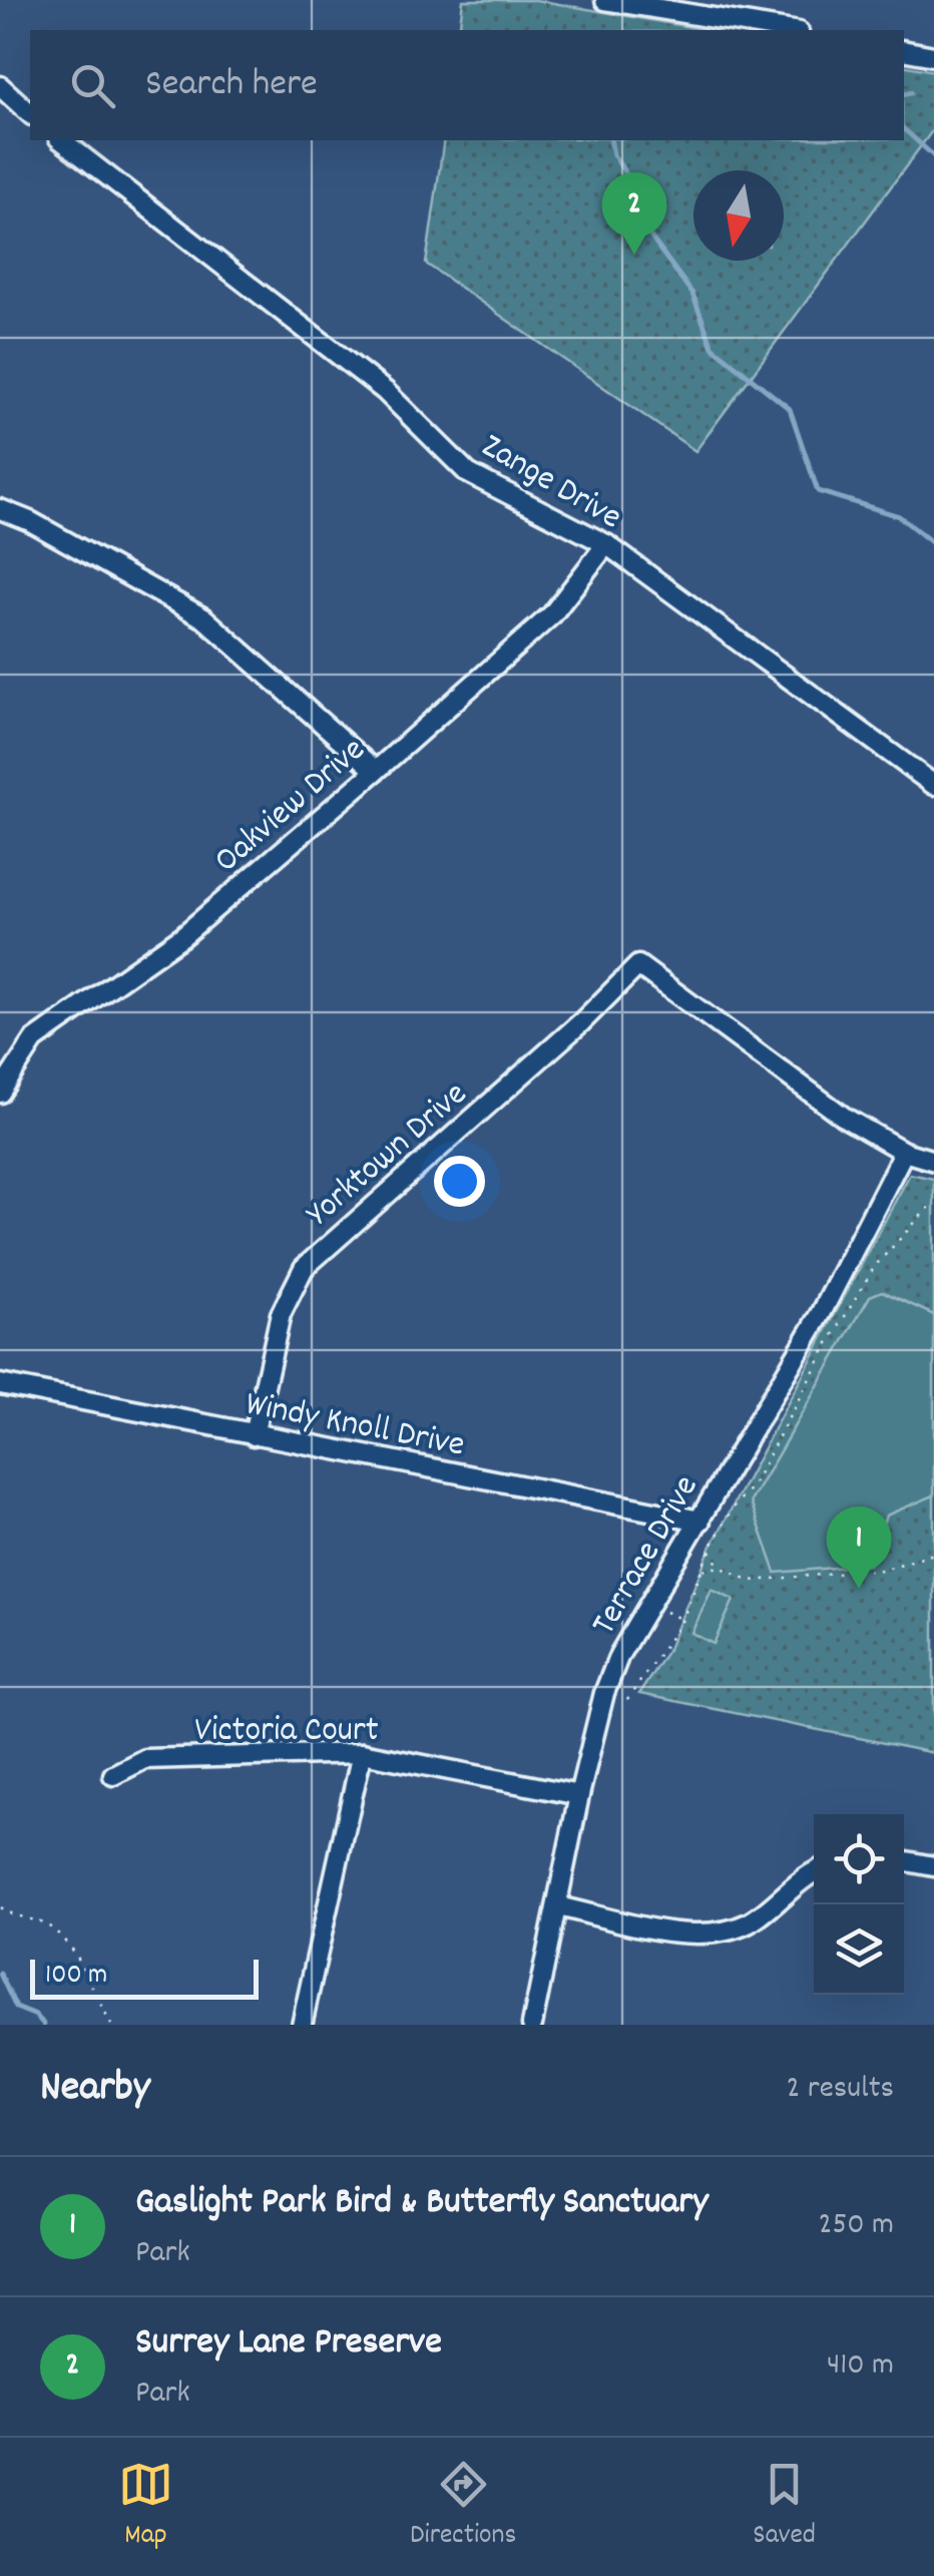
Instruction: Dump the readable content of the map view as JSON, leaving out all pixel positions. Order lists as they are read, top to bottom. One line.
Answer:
{"streets":{"street":["Zange Drive","Oakview Drive","Yorktown Drive","Windy Knoll Drive","Terrace Drive","Victoria Court"]},"crossings":[["Zange Drive","Oakview Drive"],["Yorktown Drive","Windy Knoll Drive"],["Yorktown Drive","Terrace Drive"],["Windy Knoll Drive","Terrace Drive"],["Terrace Drive","Victoria Court"]],"scale_bar":"100 m","north":"bottom","page":{"search":"Search here","pins":["2","1"],"scale":"100 m","heading":["Nearby","2 results"],"list":[{"mark":"1","name":"Gaslight Park Bird & Butterfly Sanctuary","note":"Park","value":"250 m"},{"mark":"2","name":"Surrey Lane Preserve","note":"Park","value":"410 m"}],"nav":["Map","Directions","Saved"]}}
